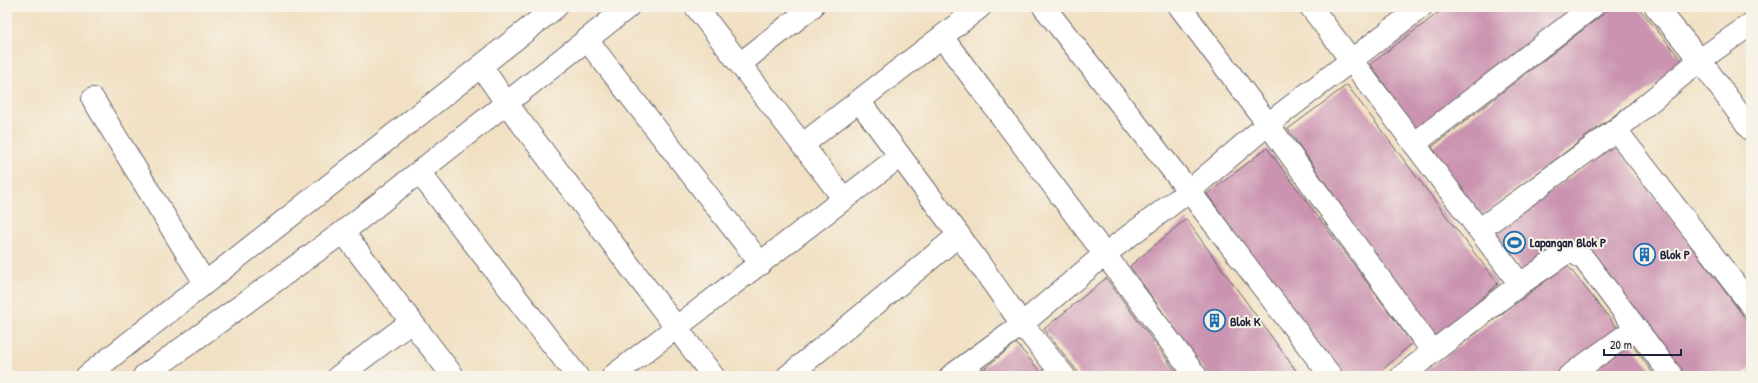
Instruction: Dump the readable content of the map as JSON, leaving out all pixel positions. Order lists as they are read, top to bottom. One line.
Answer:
{"places":{"sports":["Lapangan Blok P"],"building":["Blok P","Blok K"]},"scale_bar":"20 m"}
